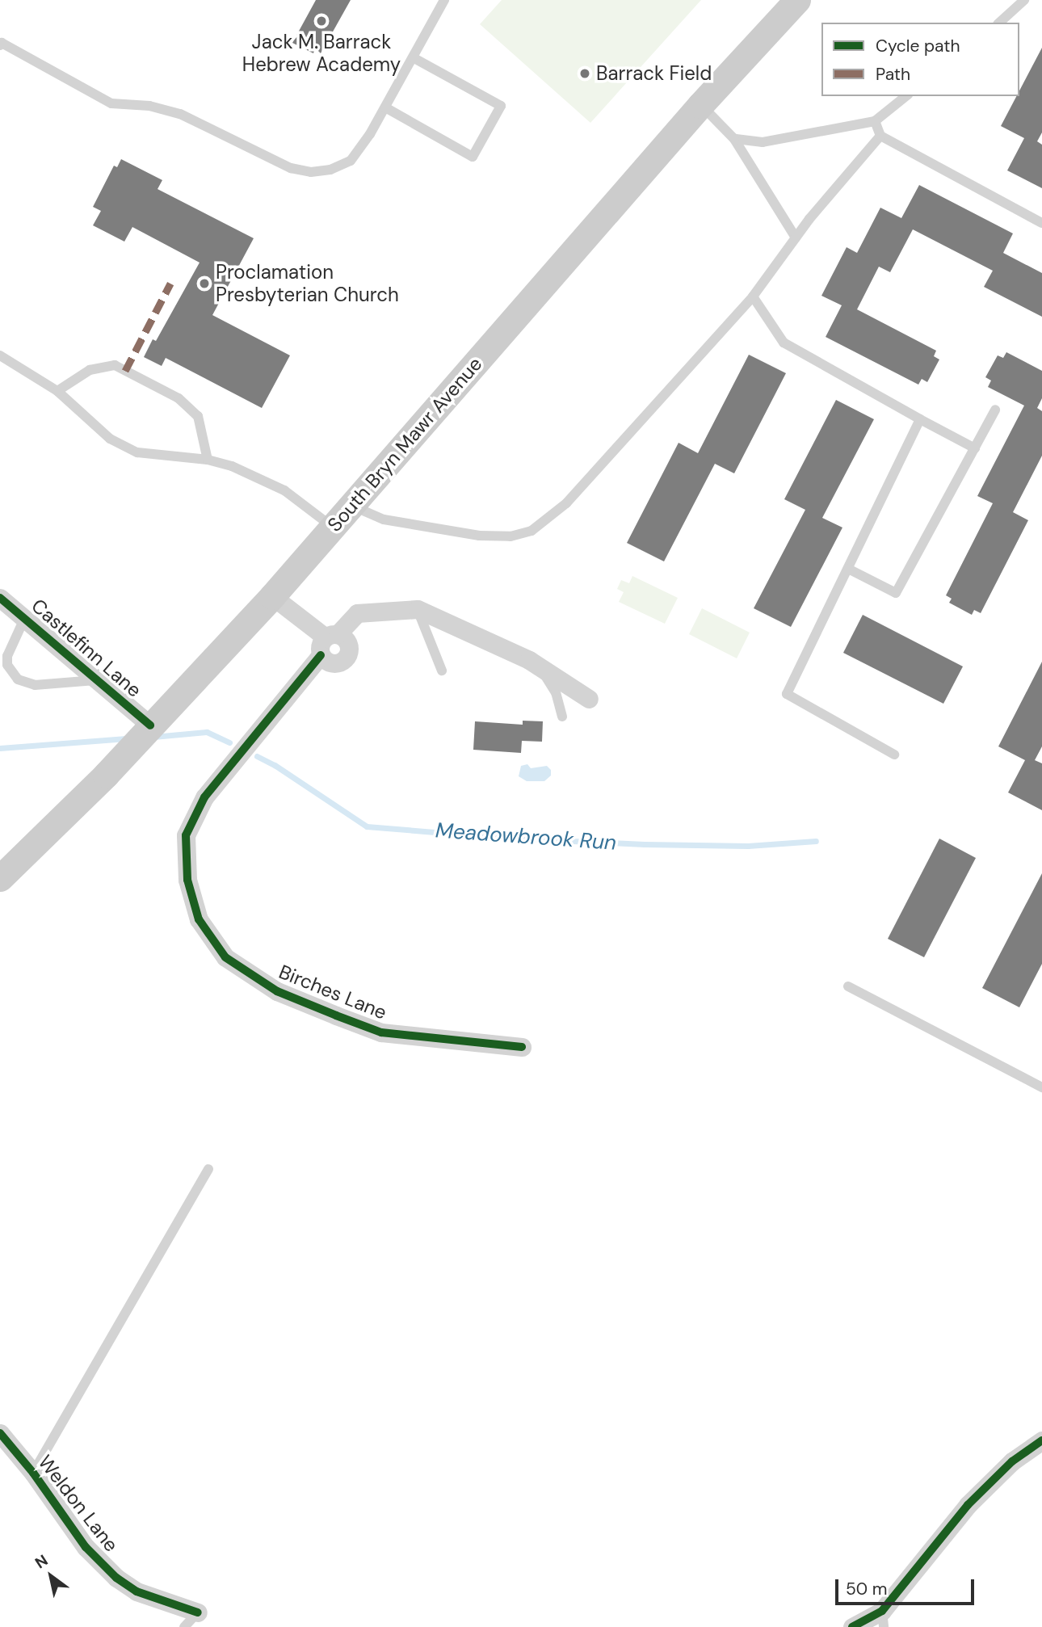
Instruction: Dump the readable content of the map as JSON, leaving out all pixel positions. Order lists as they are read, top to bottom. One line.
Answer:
{"streets":{"main road":["South Bryn Mawr Avenue"],"street":["Castlefinn Lane","Birches Lane","Weldon Lane"]},"crossings":[["South Bryn Mawr Avenue","Castlefinn Lane"]],"water":["Meadowbrook Run"],"places":["Jack M. Barrack Hebrew Academy","Barrack Field","Proclamation Presbyterian Church"],"legend":["Cycle path","Path"],"scale_bar":"50 m","north":"top left"}
